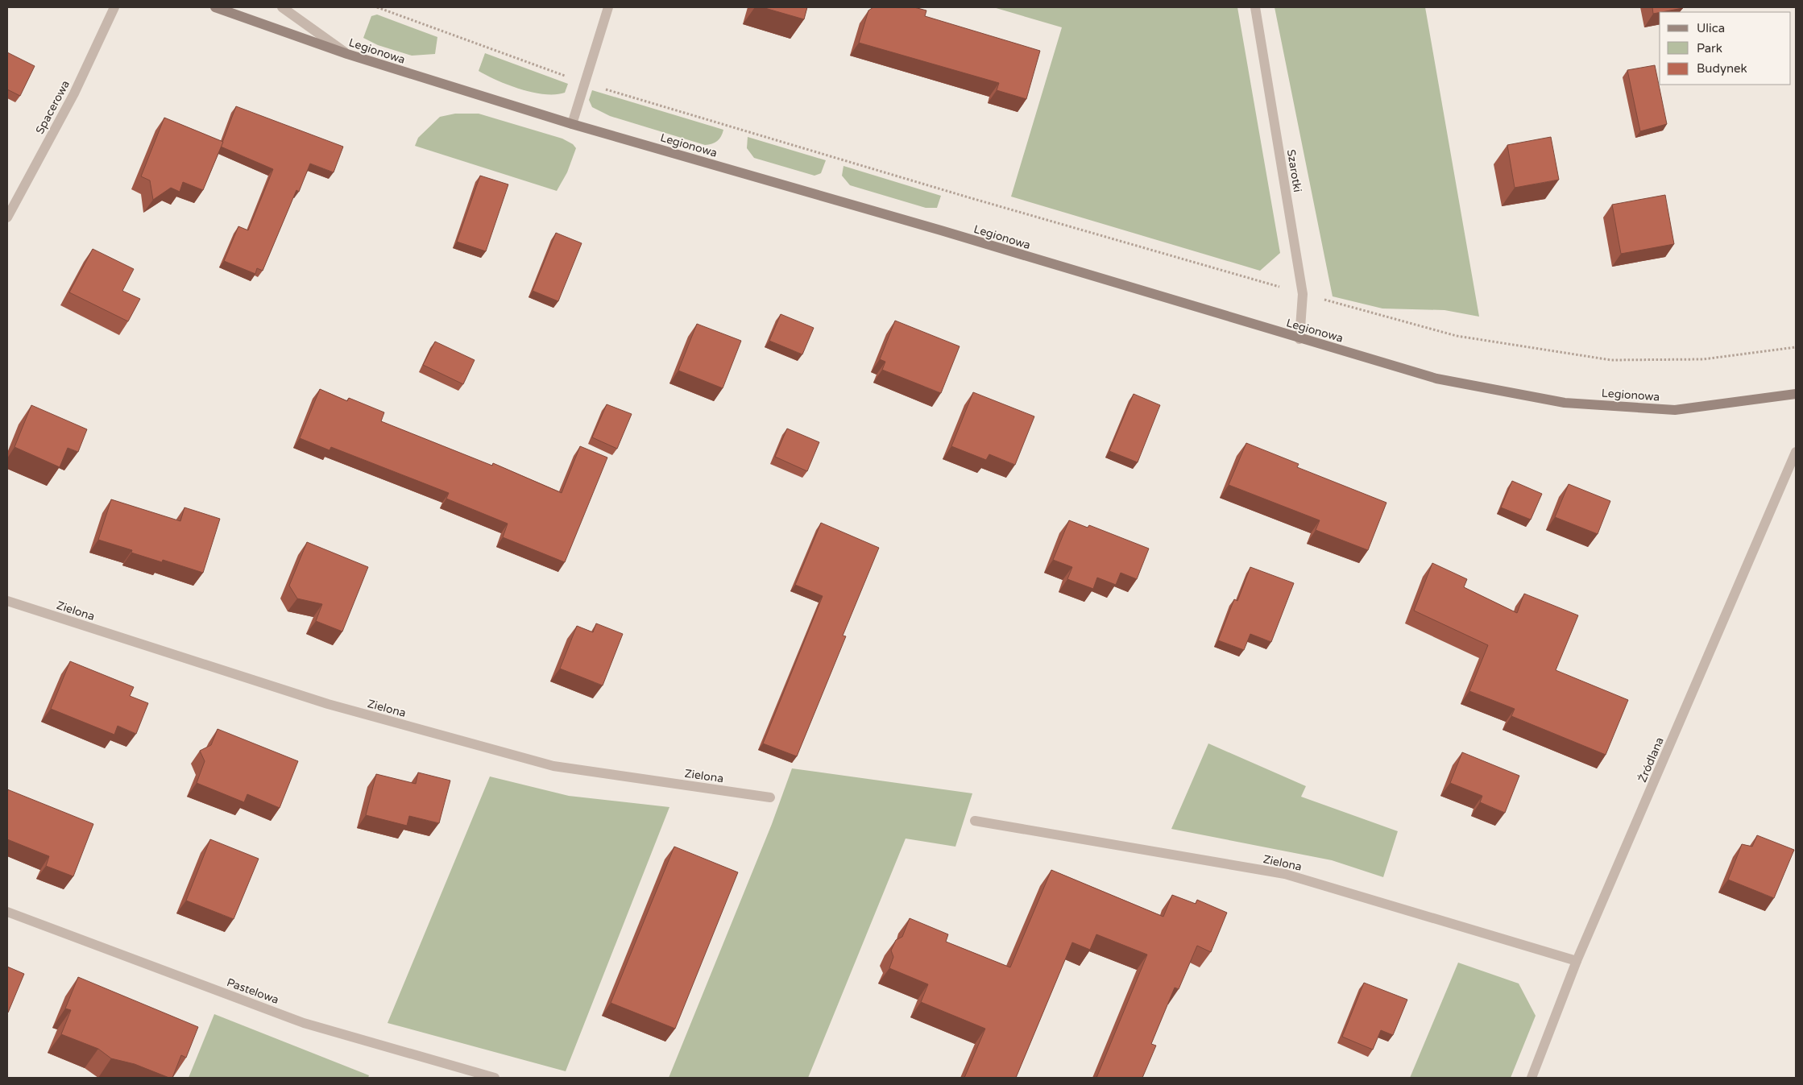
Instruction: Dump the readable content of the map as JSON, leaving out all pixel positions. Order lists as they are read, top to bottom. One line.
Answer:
{"streets":{"main road":["Legionowa"],"street":["Spacerowa","Szarotki","Zielona","Źródlana","Pastelowa"]},"crossings":[["Legionowa","Szarotki"],["Zielona","Źródlana"]],"legend":["Ulica","Park","Budynek"]}
